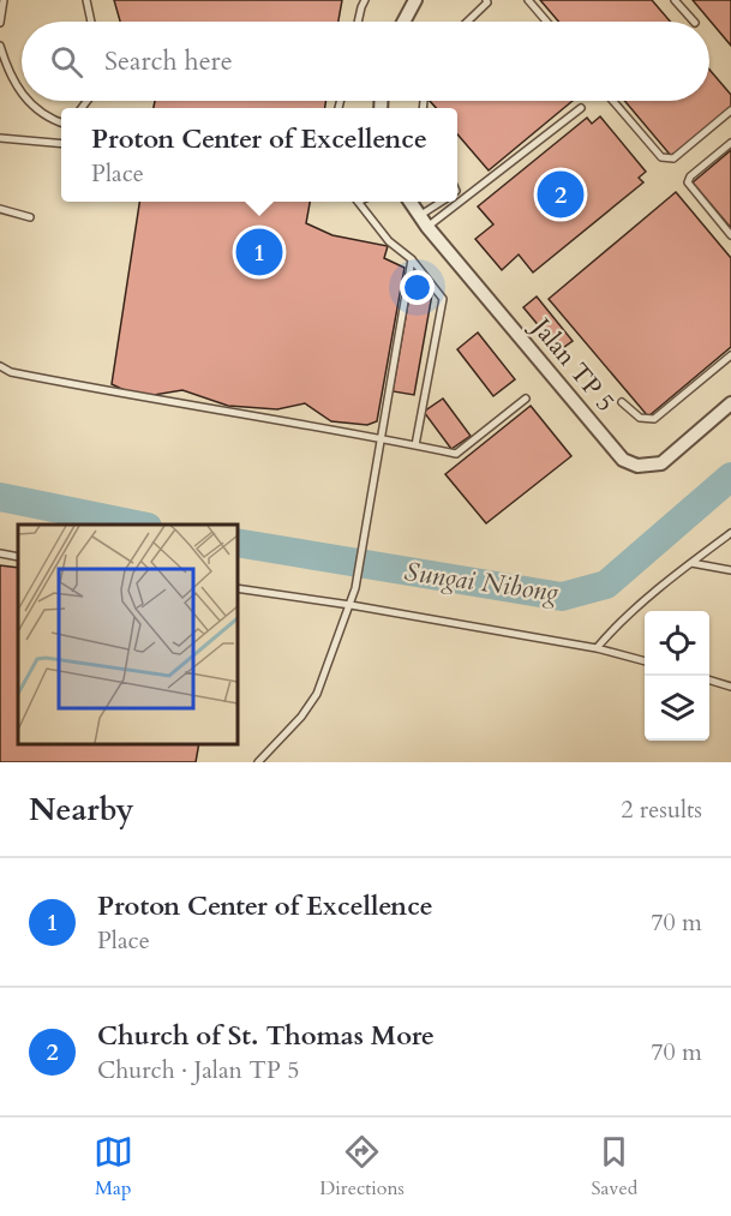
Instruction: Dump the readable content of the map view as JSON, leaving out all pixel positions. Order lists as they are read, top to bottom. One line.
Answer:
{"streets":{"street":["Jalan TP 5"]},"water":["Sungai Nibong"],"page":{"search":"Search here","popup":["Proton Center of Excellence","Place"],"pins":["2","1"],"heading":["Nearby","2 results"],"list":[{"mark":"1","name":"Proton Center of Excellence","note":"Place","value":"70 m"},{"mark":"2","name":"Church of St. Thomas More","note":"Church · Jalan TP 5","value":"70 m"}],"nav":["Map","Directions","Saved"]}}
